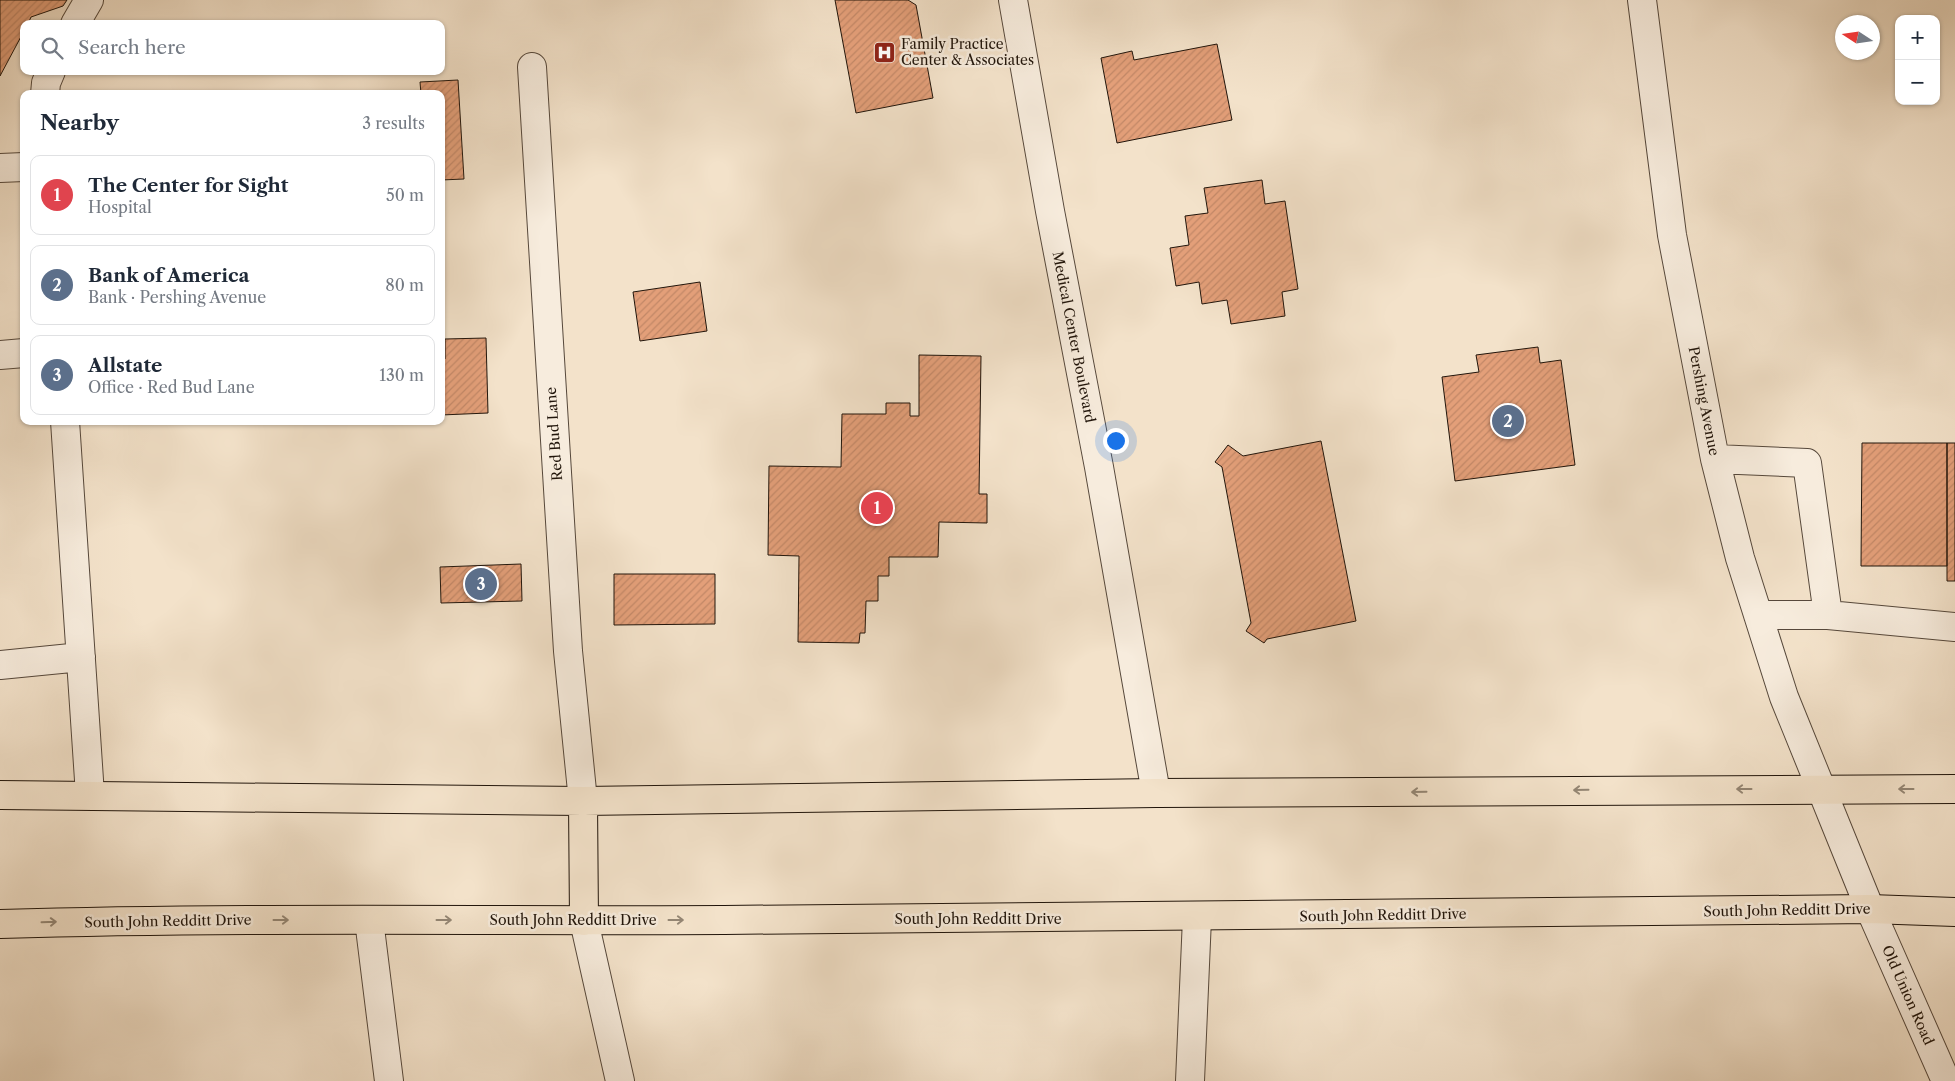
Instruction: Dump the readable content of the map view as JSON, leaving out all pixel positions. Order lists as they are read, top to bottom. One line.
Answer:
{"streets":{"highway":["South John Redditt Drive"],"street":["Medical Center Boulevard","Pershing Avenue","Red Bud Lane","Old Union Road"]},"crossings":[["Pershing Avenue","Old Union Road"],["South John Redditt Drive","Old Union Road"]],"places":{"hospital":["Family Practice Center & Associates"]},"north":"left","page":{"map_buttons":["+","−"],"search":"Search here","heading":["Nearby","3 results"],"list":[{"mark":"1","name":"The Center for Sight","note":"Hospital","value":"50 m"},{"mark":"2","name":"Bank of America","note":"Bank · Pershing Avenue","value":"80 m"},{"mark":"3","name":"Allstate","note":"Office · Red Bud Lane","value":"130 m"}],"pins":["2","1","3"]}}
